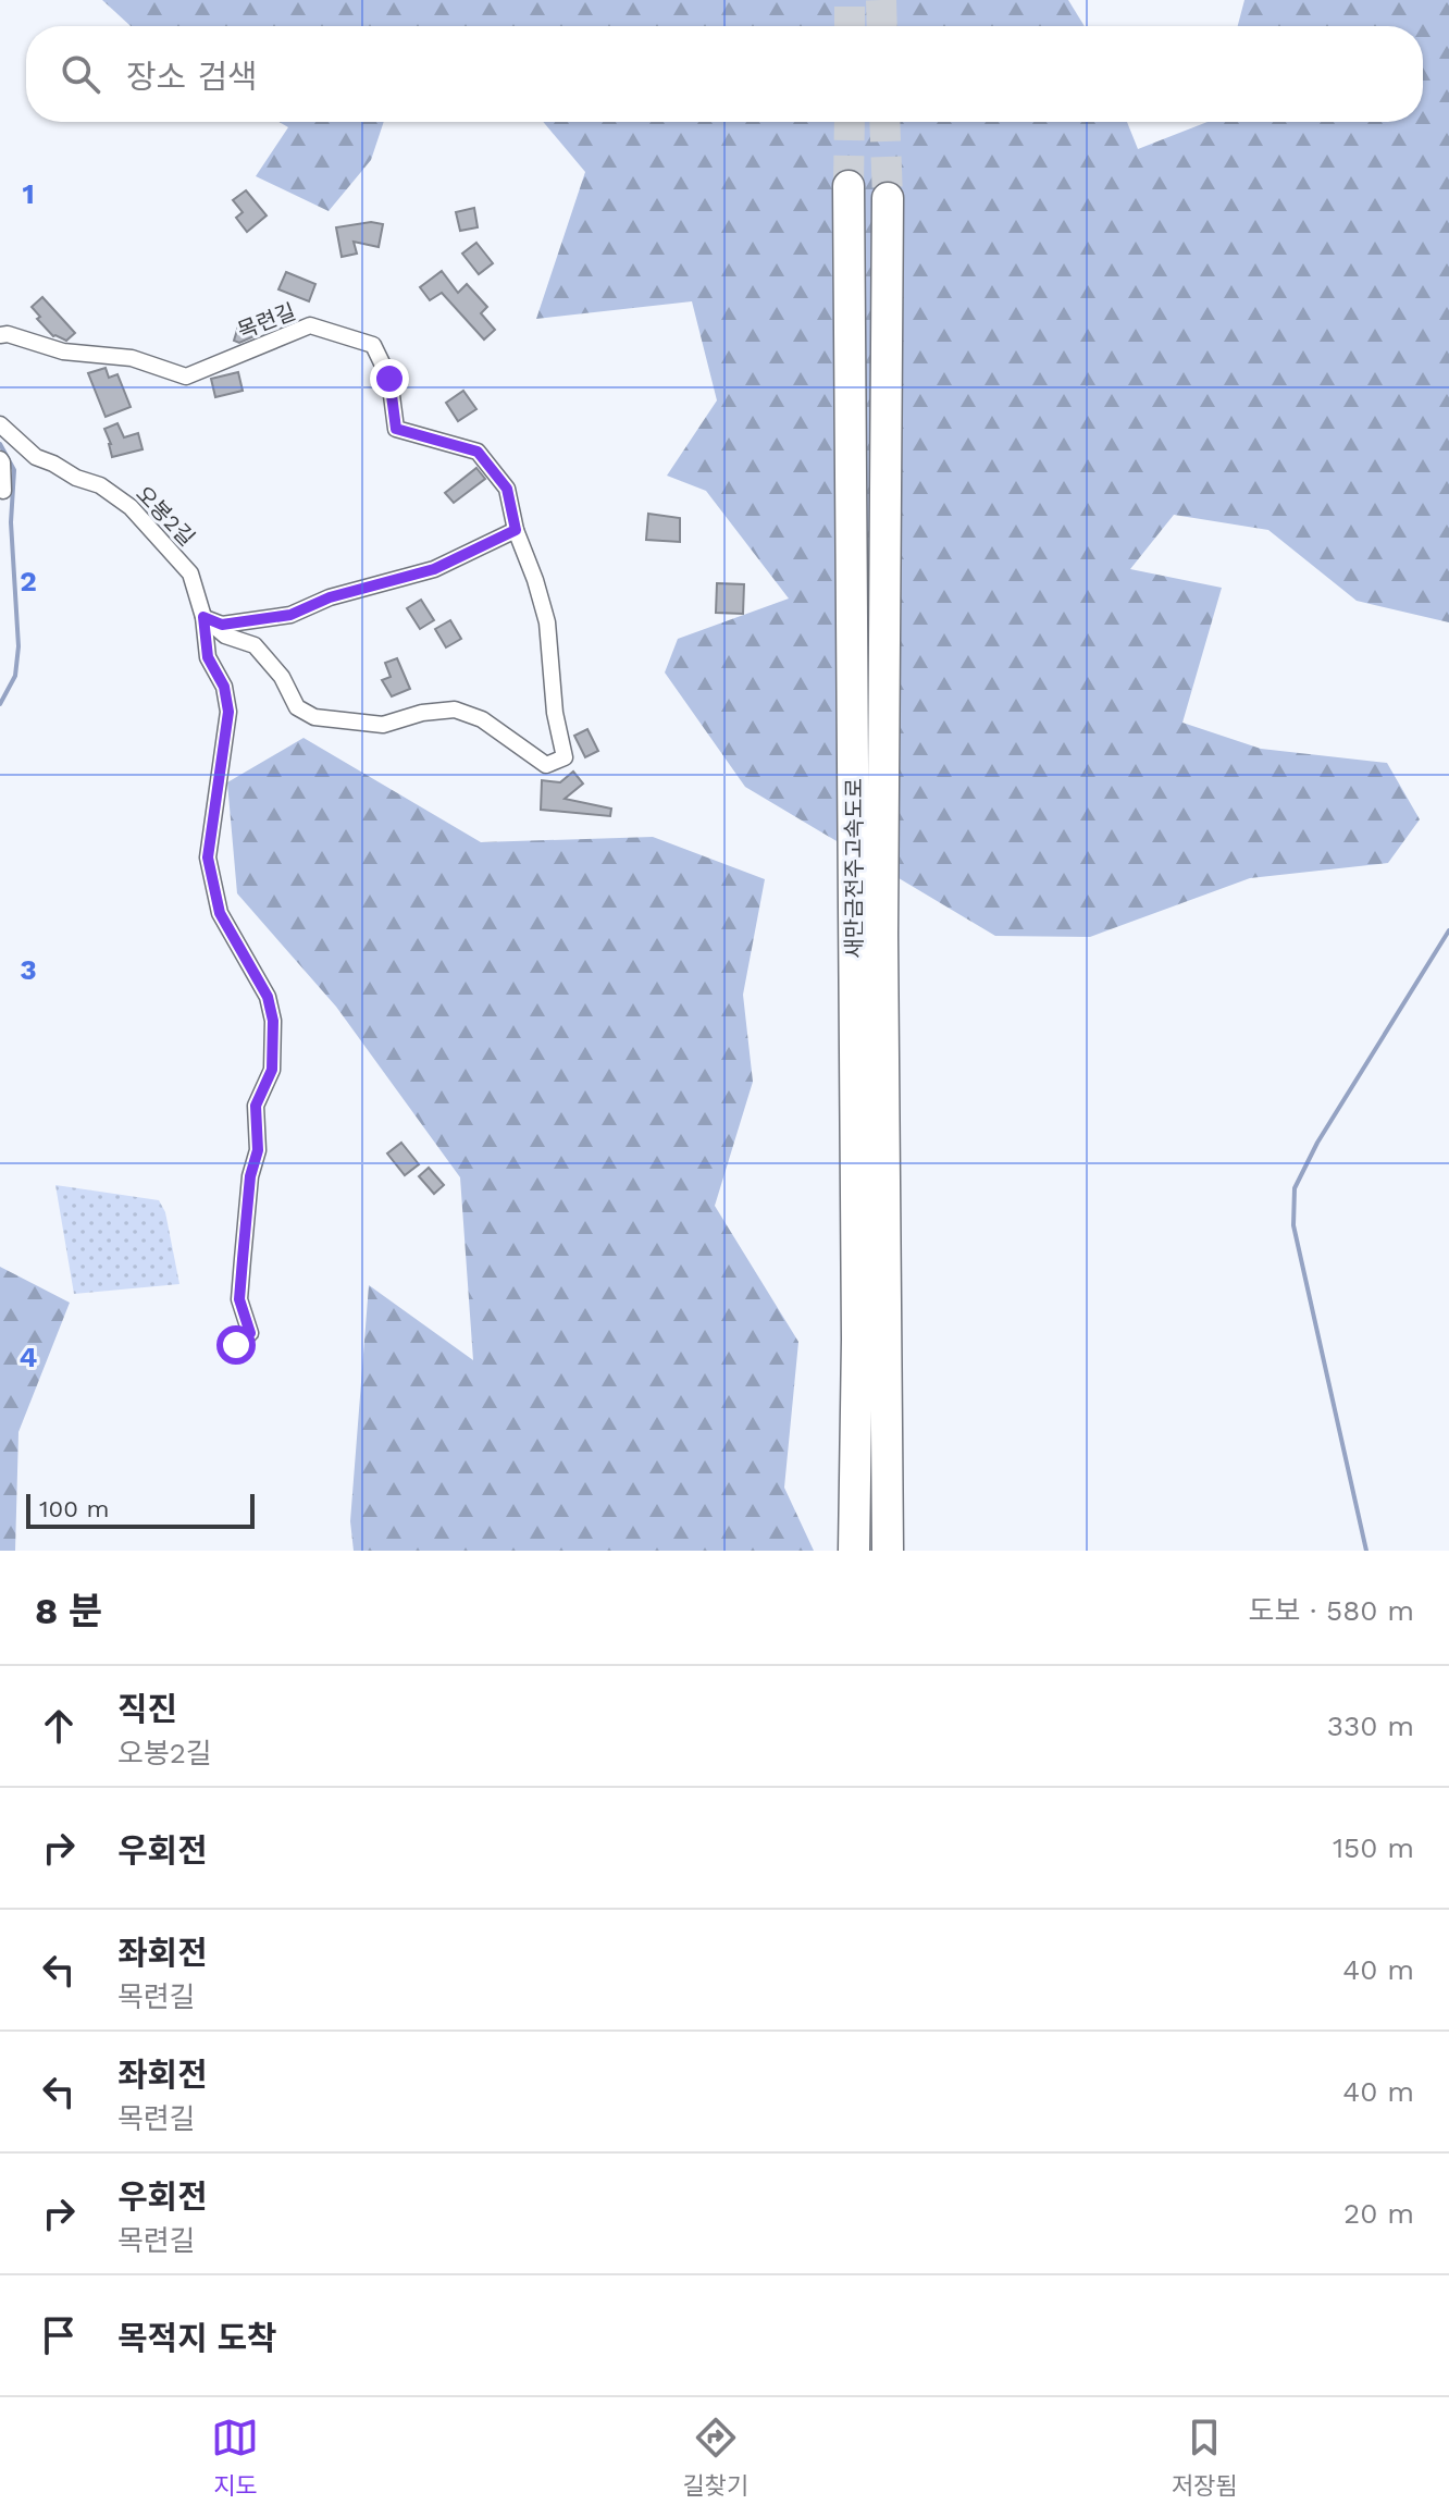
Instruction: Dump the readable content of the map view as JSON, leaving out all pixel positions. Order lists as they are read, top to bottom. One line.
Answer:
{"streets":{"highway":["새만금전주고속도로"],"street":["목련길","오봉2길"]},"crossings":[["목련길","오봉2길"]],"scale_bar":"100 m","page":{"search":"장소 검색","scale":"100 m","heading":["8 분","도보 · 580 m"],"list":[["직진","오봉2길","330 m"],["우회전","150 m"],["좌회전","목련길","40 m"],["좌회전","목련길","40 m"],["우회전","목련길","20 m"],"목적지 도착"],"nav":["지도","길찾기","저장됨"]},"grid":{"rows":["1","2","3","4"]}}
